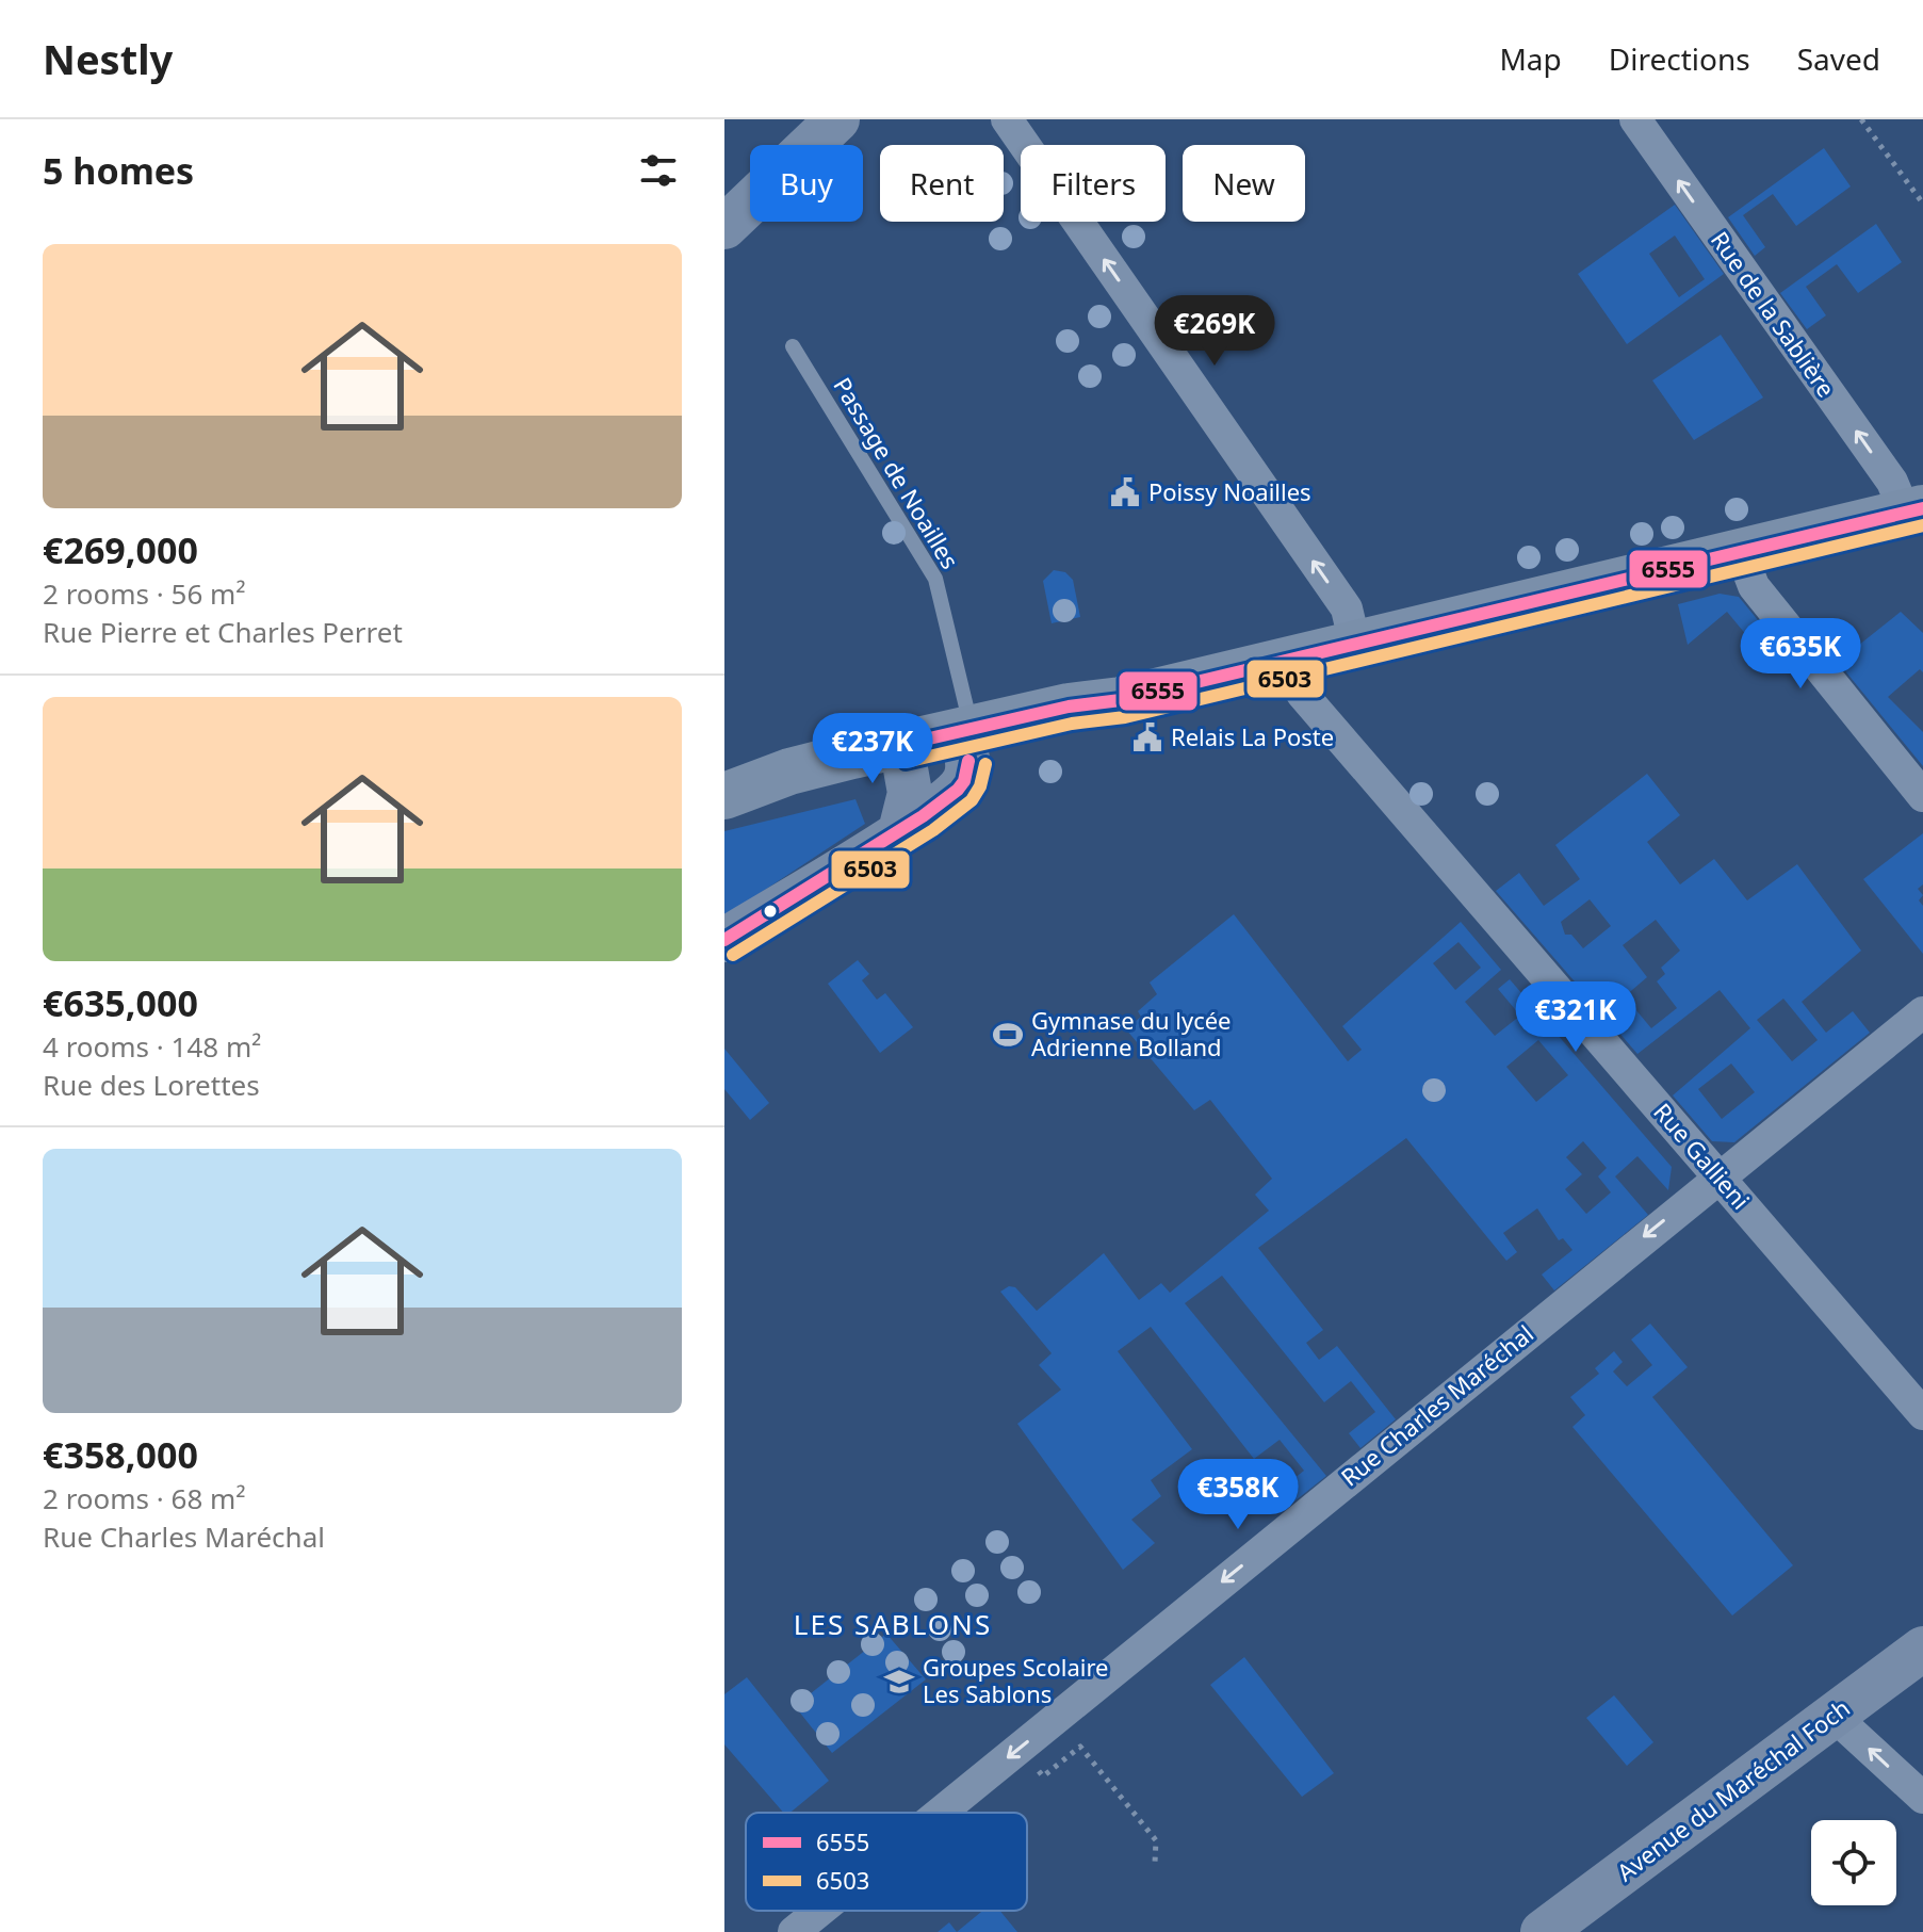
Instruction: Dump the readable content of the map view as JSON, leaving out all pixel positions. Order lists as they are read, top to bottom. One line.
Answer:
{"streets":{"street":["Rue de la Sablière","Rue Gallieni","Rue Charles Maréchal","Avenue du Maréchal Foch"],"lane":["Passage de Noailles"]},"crossings":[["Rue Gallieni","Rue Charles Maréchal"]],"one_way":["Rue de la Sablière","Rue Charles Maréchal"],"districts":["LES SABLONS"],"places":{"public building":["Poissy Noailles","Relais La Poste"],"sports":["Gymnase du lycée Adrienne Bolland"],"school or university":["Groupes Scolaire Les Sablons"]},"lines":["transit line 6555","transit line 6503"],"legend":["6555","6503"],"page":{"header":"Nestly","nav":["Map","Directions","Saved"],"heading":"5 homes","chip":["Buy","Rent","Filters","New"],"list":[{"name":"€269,000","note":"2 rooms · 56 m² · Rue Pierre et Charles Perret"},{"name":"€635,000","note":"4 rooms · 148 m² · Rue des Lorettes"},{"name":"€358,000","note":"2 rooms · 68 m² · Rue Charles Maréchal"}],"price":["€269K","€635K","€237K","€321K","€358K"]}}
